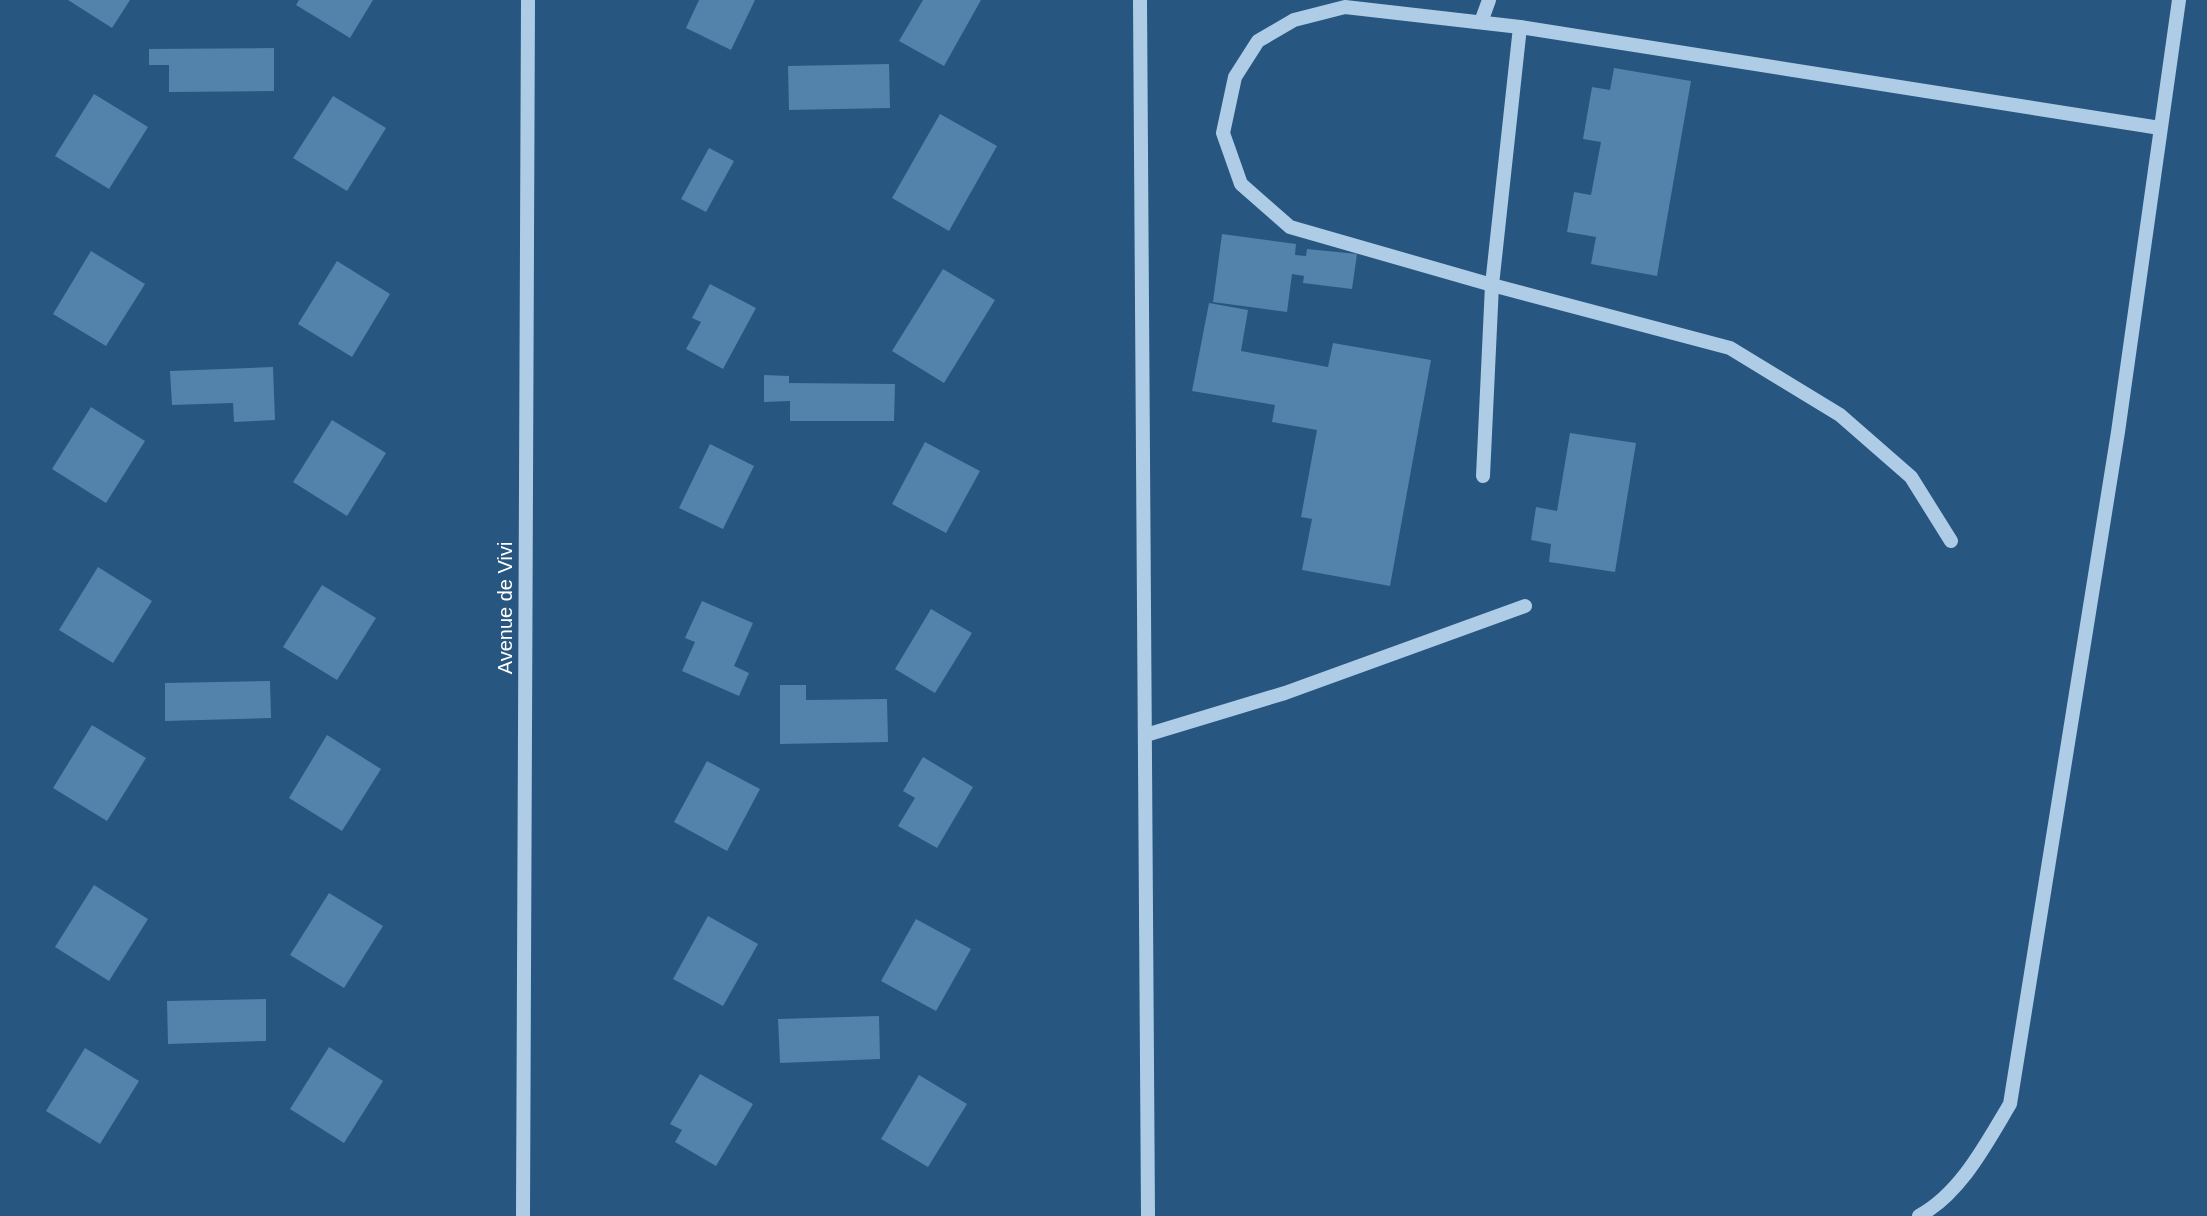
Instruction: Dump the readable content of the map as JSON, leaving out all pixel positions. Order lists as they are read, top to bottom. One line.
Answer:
{"streets":{"street":["Avenue de Vivi"]}}
